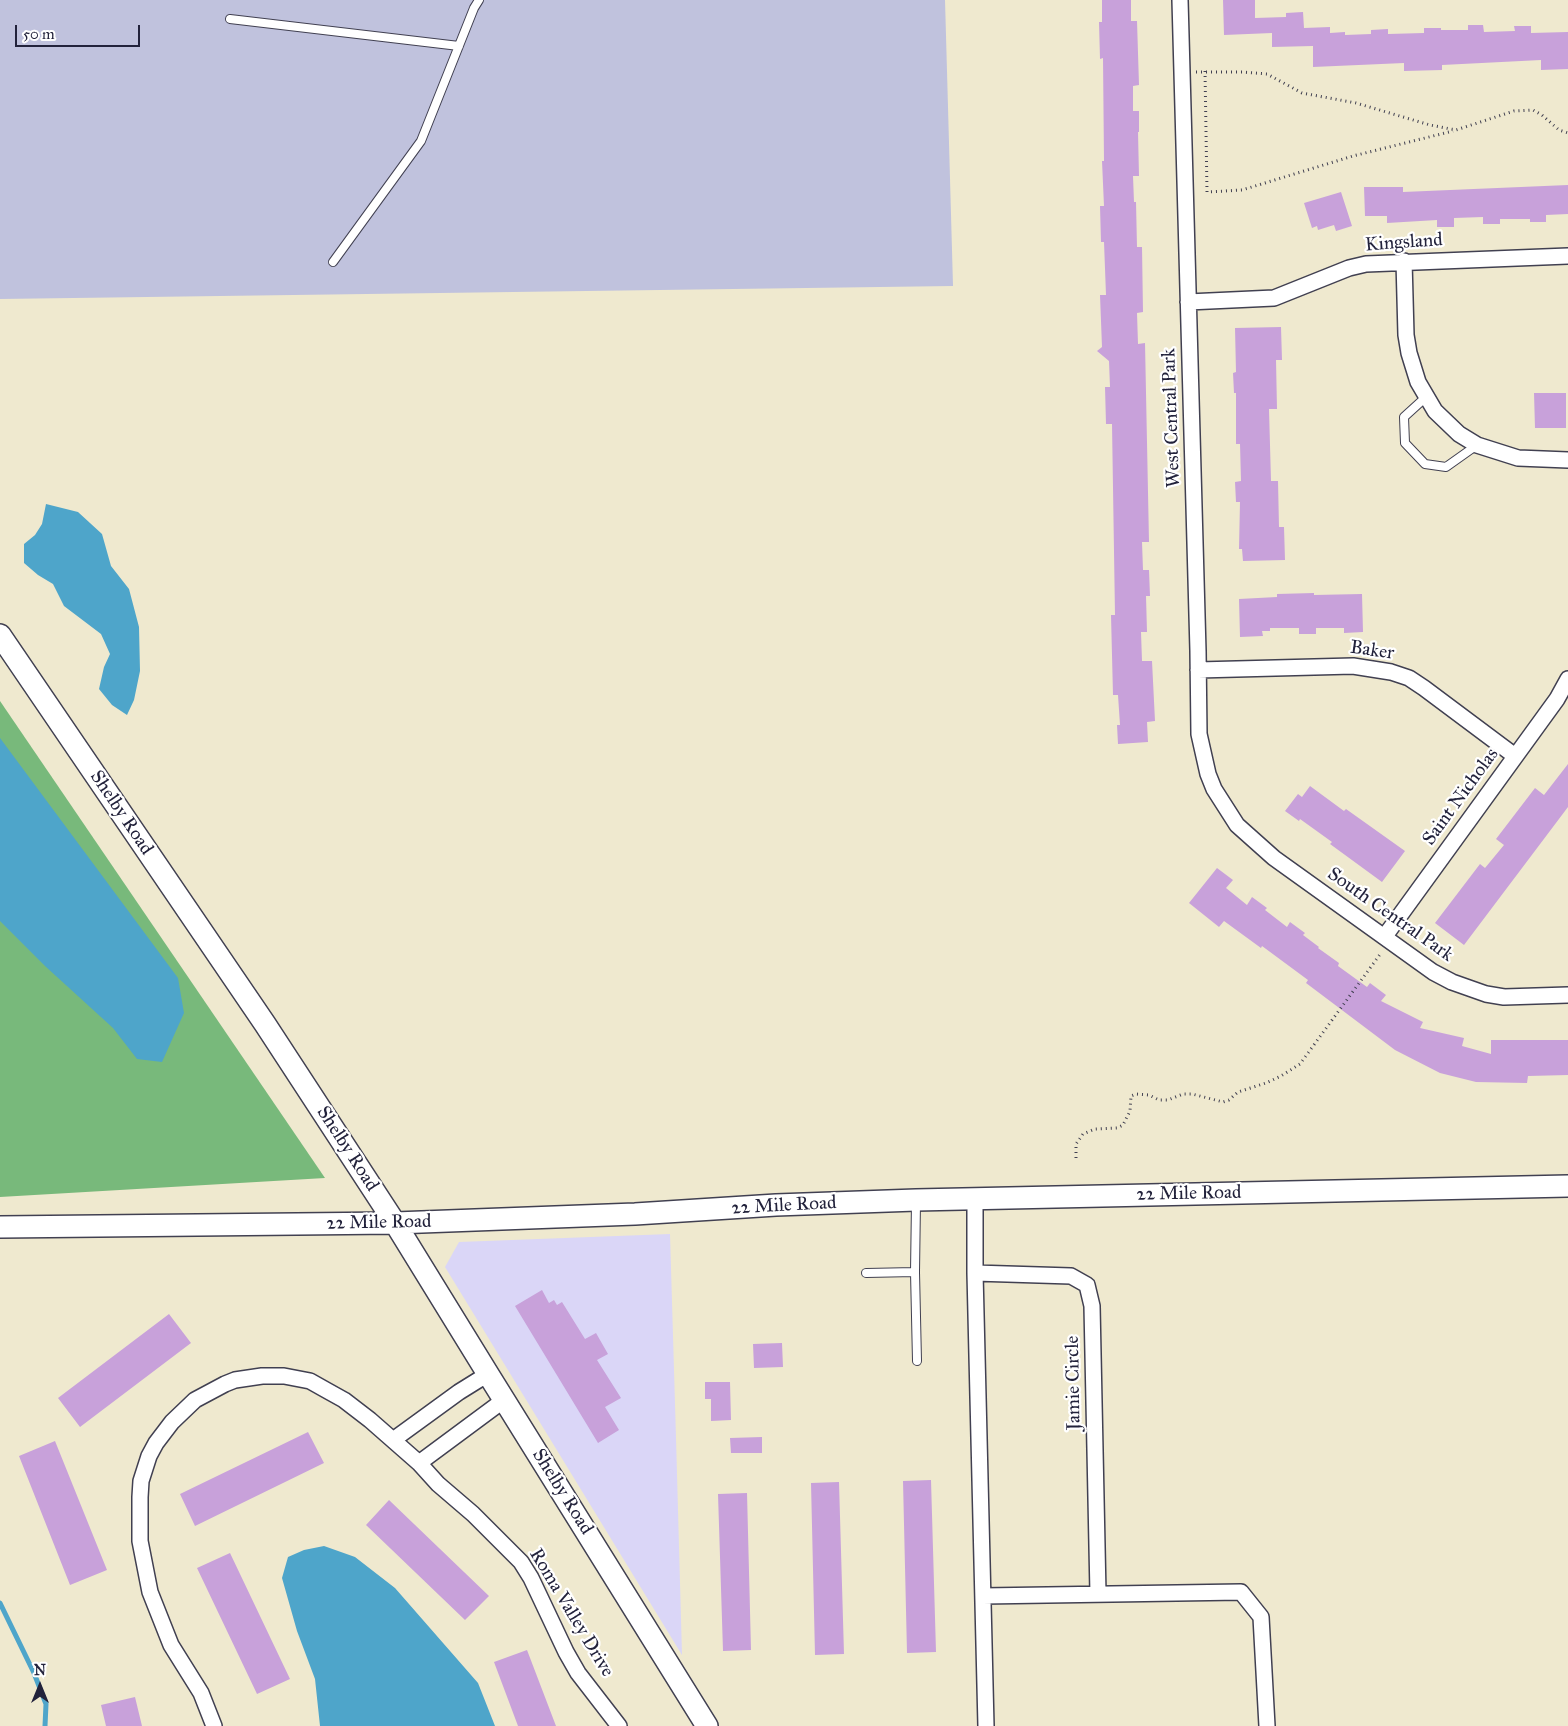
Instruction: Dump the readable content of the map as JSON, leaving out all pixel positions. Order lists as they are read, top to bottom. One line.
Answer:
{"streets":{"street":["Kingsland","West Central Park","Baker","Saint Nicholas","Shelby Road","South Central Park","22 Mile Road","Jamie Circle","Roma Valley Drive"]},"crossings":[["Kingsland","West Central Park"],["West Central Park","Baker"],["West Central Park","South Central Park"],["Baker","Saint Nicholas"],["Saint Nicholas","South Central Park"],["Shelby Road","22 Mile Road"]],"scale_bar":"50 m","north":"top"}
